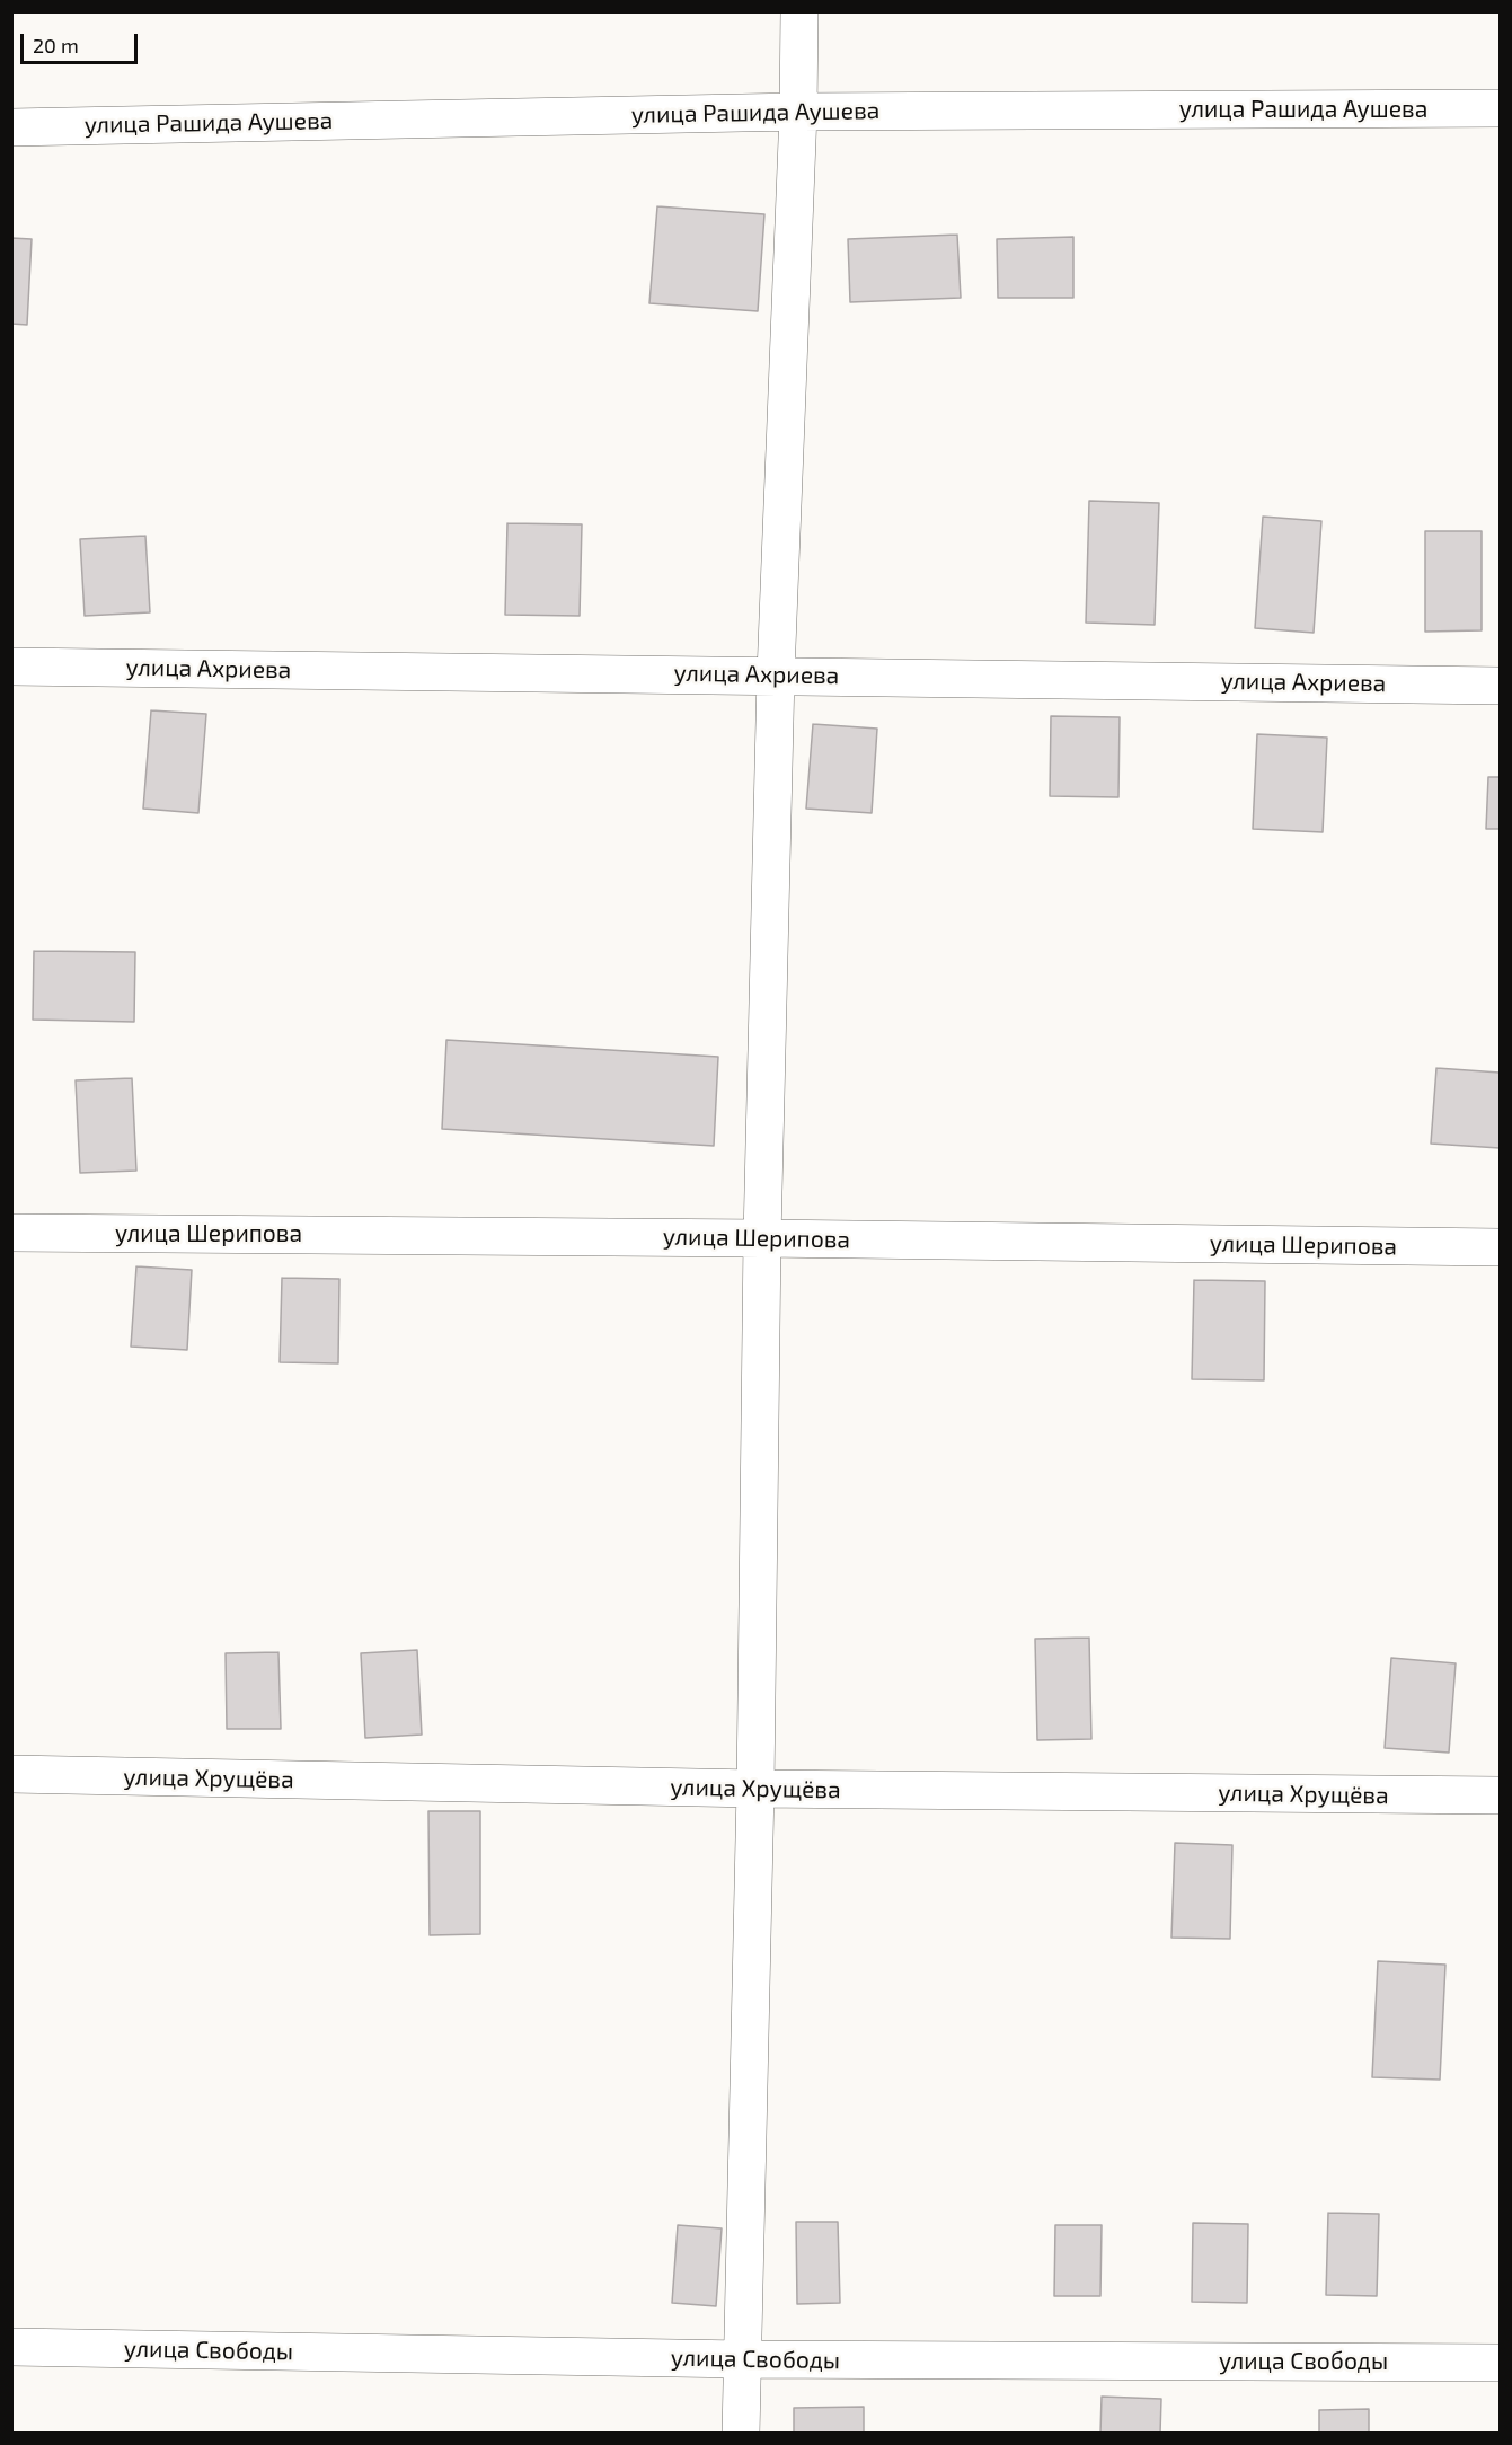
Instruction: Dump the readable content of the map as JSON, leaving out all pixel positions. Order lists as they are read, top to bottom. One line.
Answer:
{"streets":{"street":["улица Рашида Аушева","улица Ахриева","улица Шерипова","улица Хрущёва","улица Свободы"]},"scale_bar":"20 m"}
